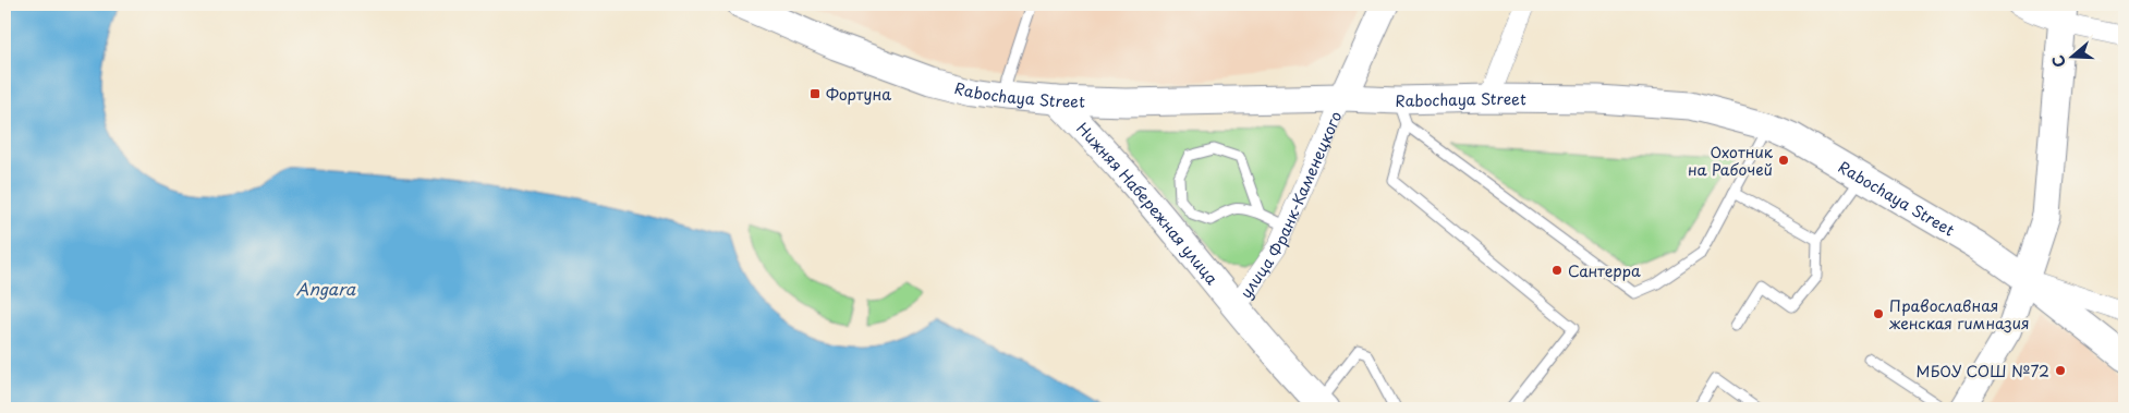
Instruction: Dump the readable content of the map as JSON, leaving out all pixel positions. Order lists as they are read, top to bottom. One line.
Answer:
{"streets":{"main road":["Rabochaya Street","Нижняя Набережная улица"],"street":["улица Франк-Каменецкого"]},"crossings":[["Rabochaya Street","Нижняя Набережная улица"],["Rabochaya Street","улица Франк-Каменецкого"],["Нижняя Набережная улица","улица Франк-Каменецкого"]],"water":["Angara"],"places":{"transit":["Фортуна"],"other":["Охотник на Рабочей","Сантерра","Православная женская гимназия","МБОУ СОШ №72"]},"north":"left"}
